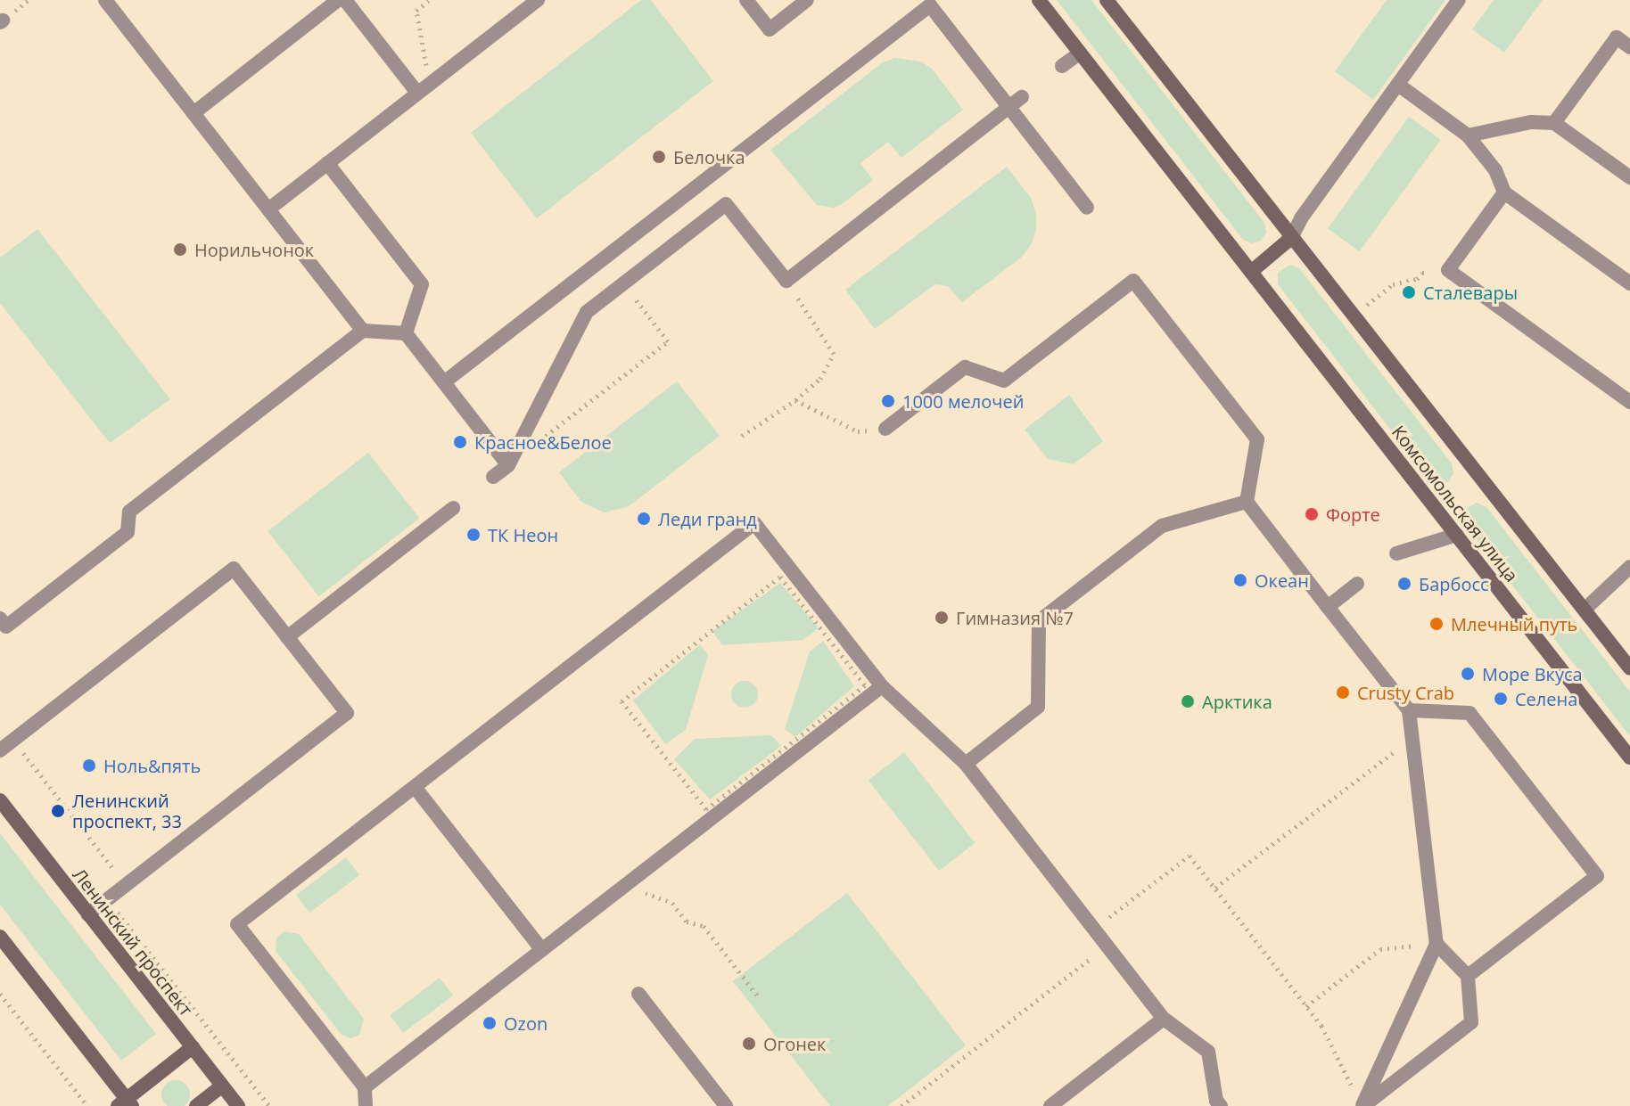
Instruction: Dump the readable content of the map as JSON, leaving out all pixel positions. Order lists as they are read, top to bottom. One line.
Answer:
{"streets":{"street":["Комсомольская улица","Ленинский проспект"]},"places":["Белочка","Норильчонок","Сталевары","1000 мелочей","Красное&Белое","Форте","Леди гранд","ТК Неон","Океан","Барбосс","Гимназия №7","Млечный путь","Море Вкуса","Crusty Crab","Селена","Арктика","Ноль&пять","Ленинский проспект, 33","Ozon","Огонек"]}
